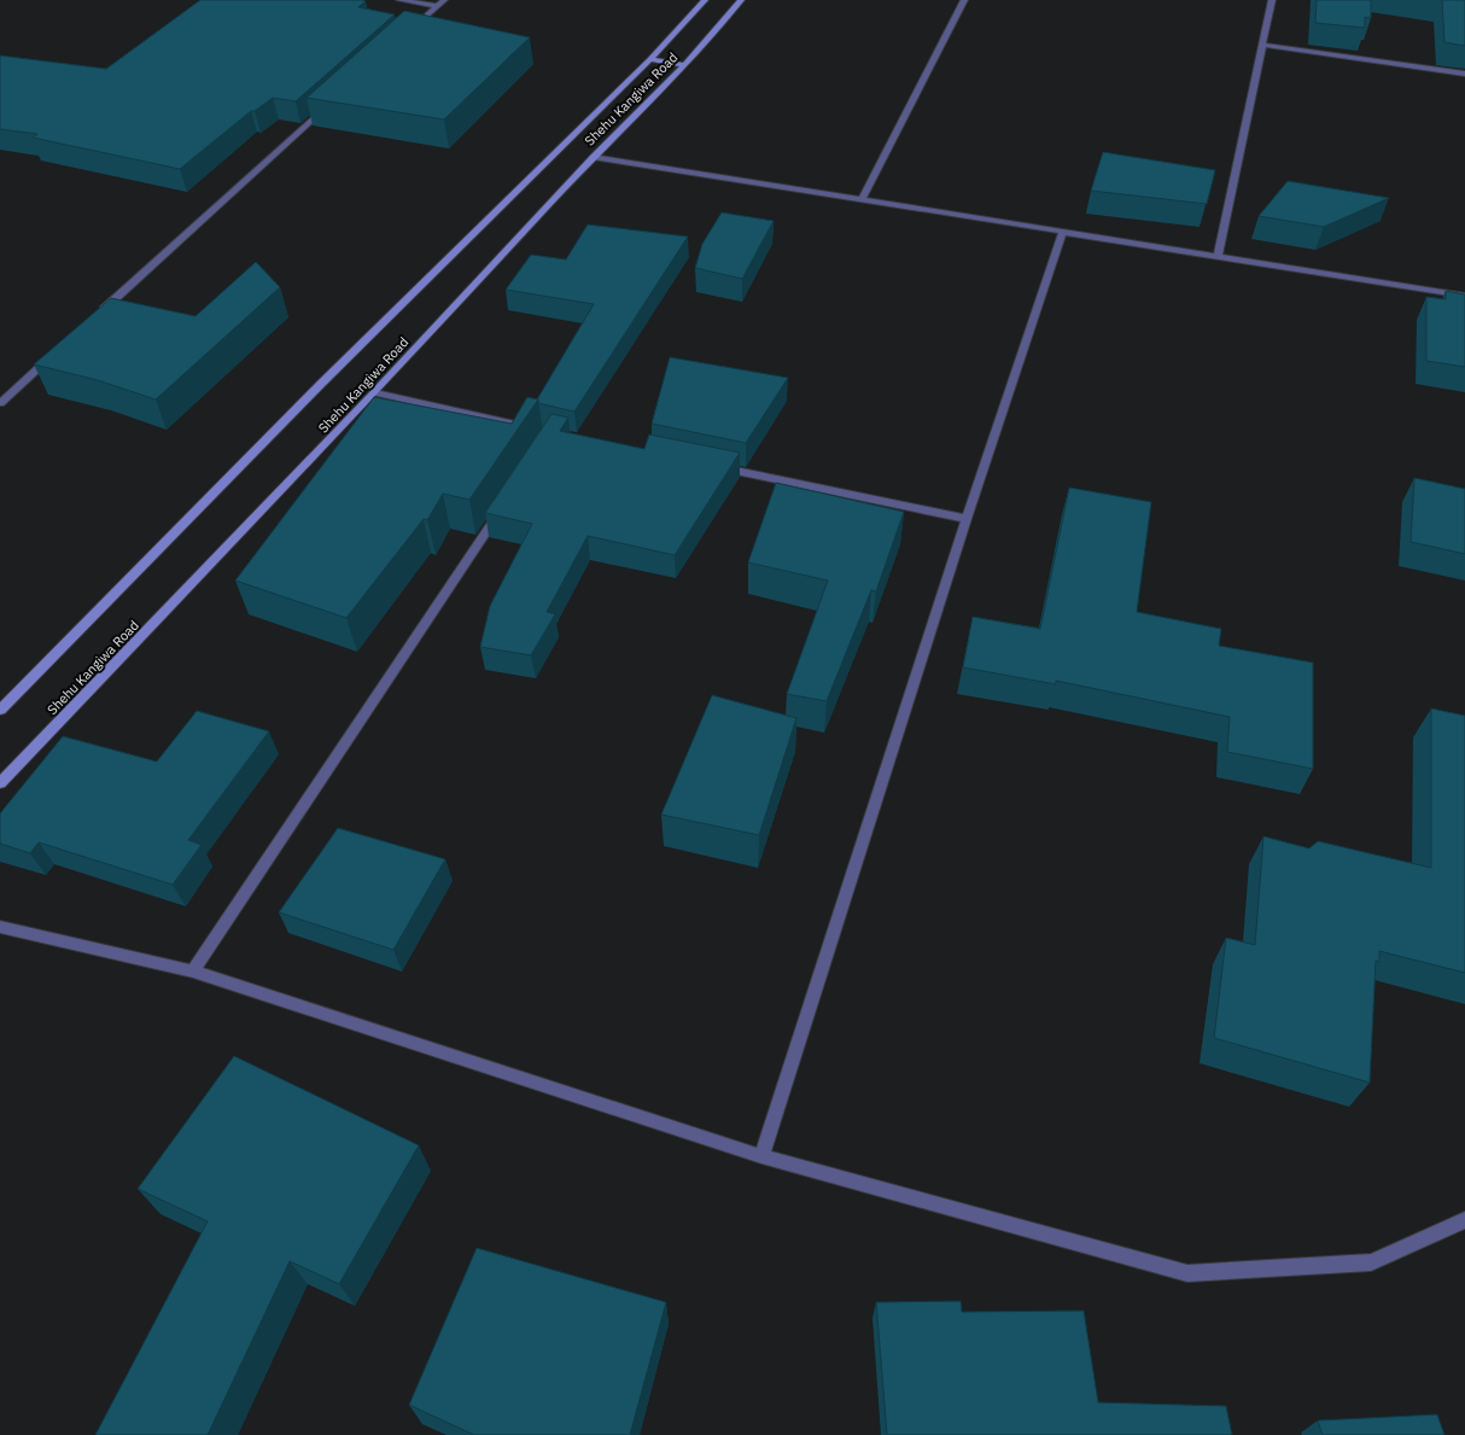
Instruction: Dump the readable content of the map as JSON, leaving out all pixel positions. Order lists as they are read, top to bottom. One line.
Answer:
{"streets":{"main road":["Shehu Kangiwa Road"]}}
